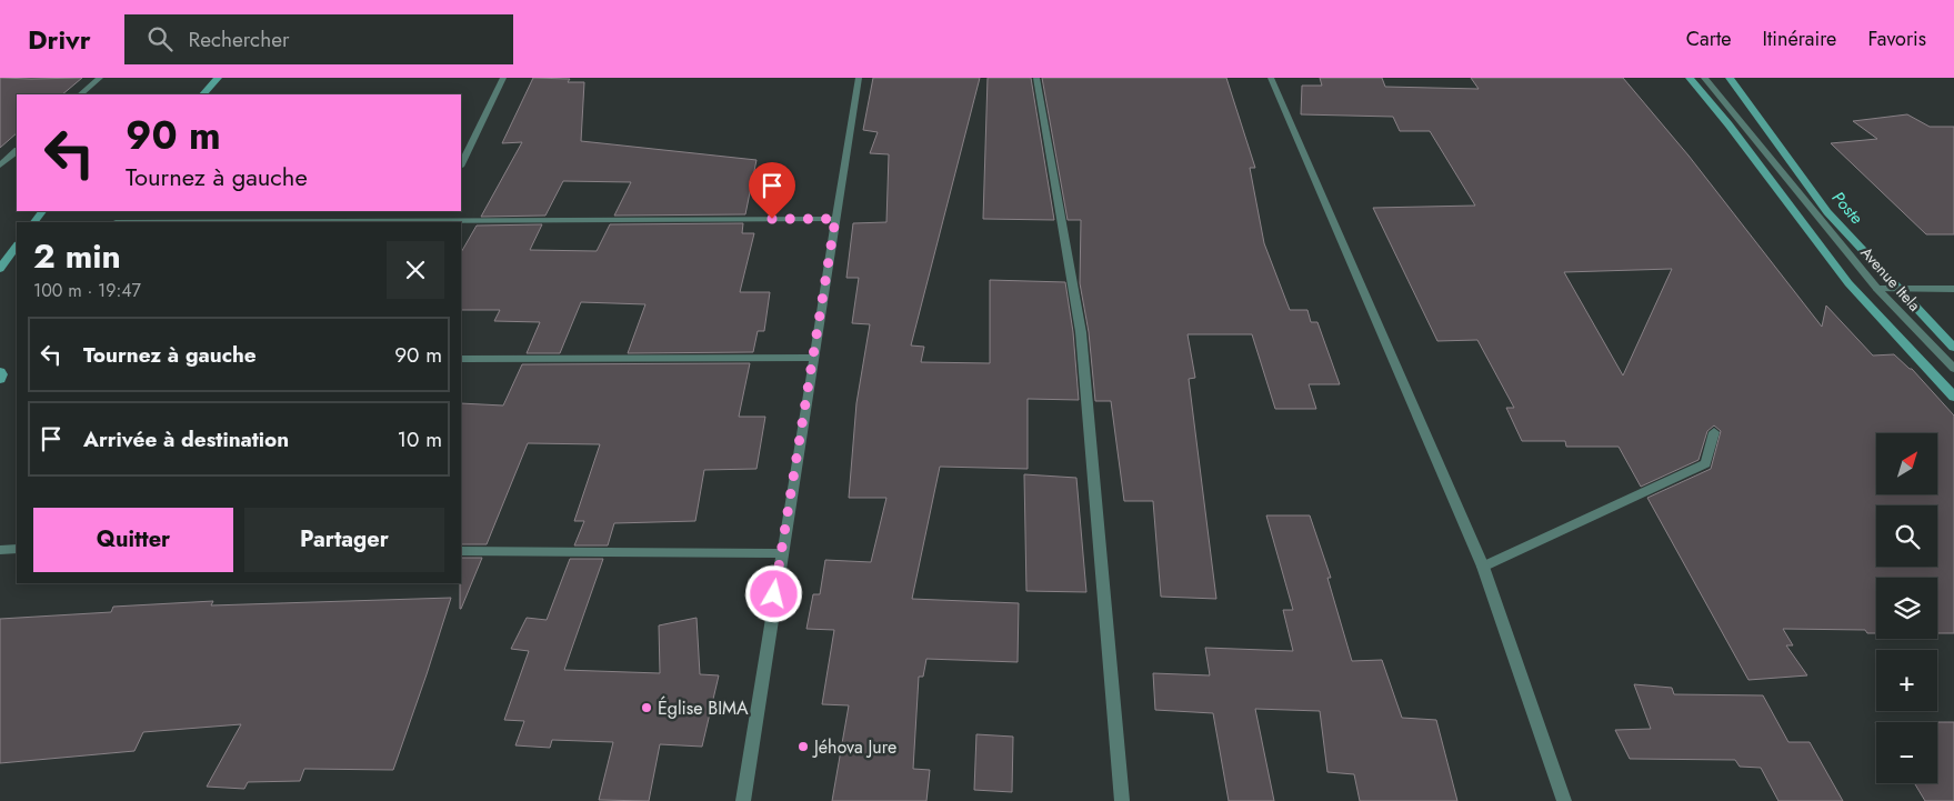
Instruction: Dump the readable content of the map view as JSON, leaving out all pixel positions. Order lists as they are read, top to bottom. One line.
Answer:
{"streets":{"street":["Avenue Itela"]},"water":["Poste"],"places":["Église BIMA","Jéhova Jure"],"north":"top right","page":{"header":"Drivr","search":"Rechercher","nav":["Carte","Itinéraire","Favoris"],"turn":["90 m","Tournez à gauche"],"heading":["2 min","100 m · 19:47"],"list":[{"name":"Tournez à gauche","value":"90 m"},{"name":"Arrivée à destination","value":"10 m"}],"map_buttons":["+","−"],"buttons":["Quitter","Partager"]}}
